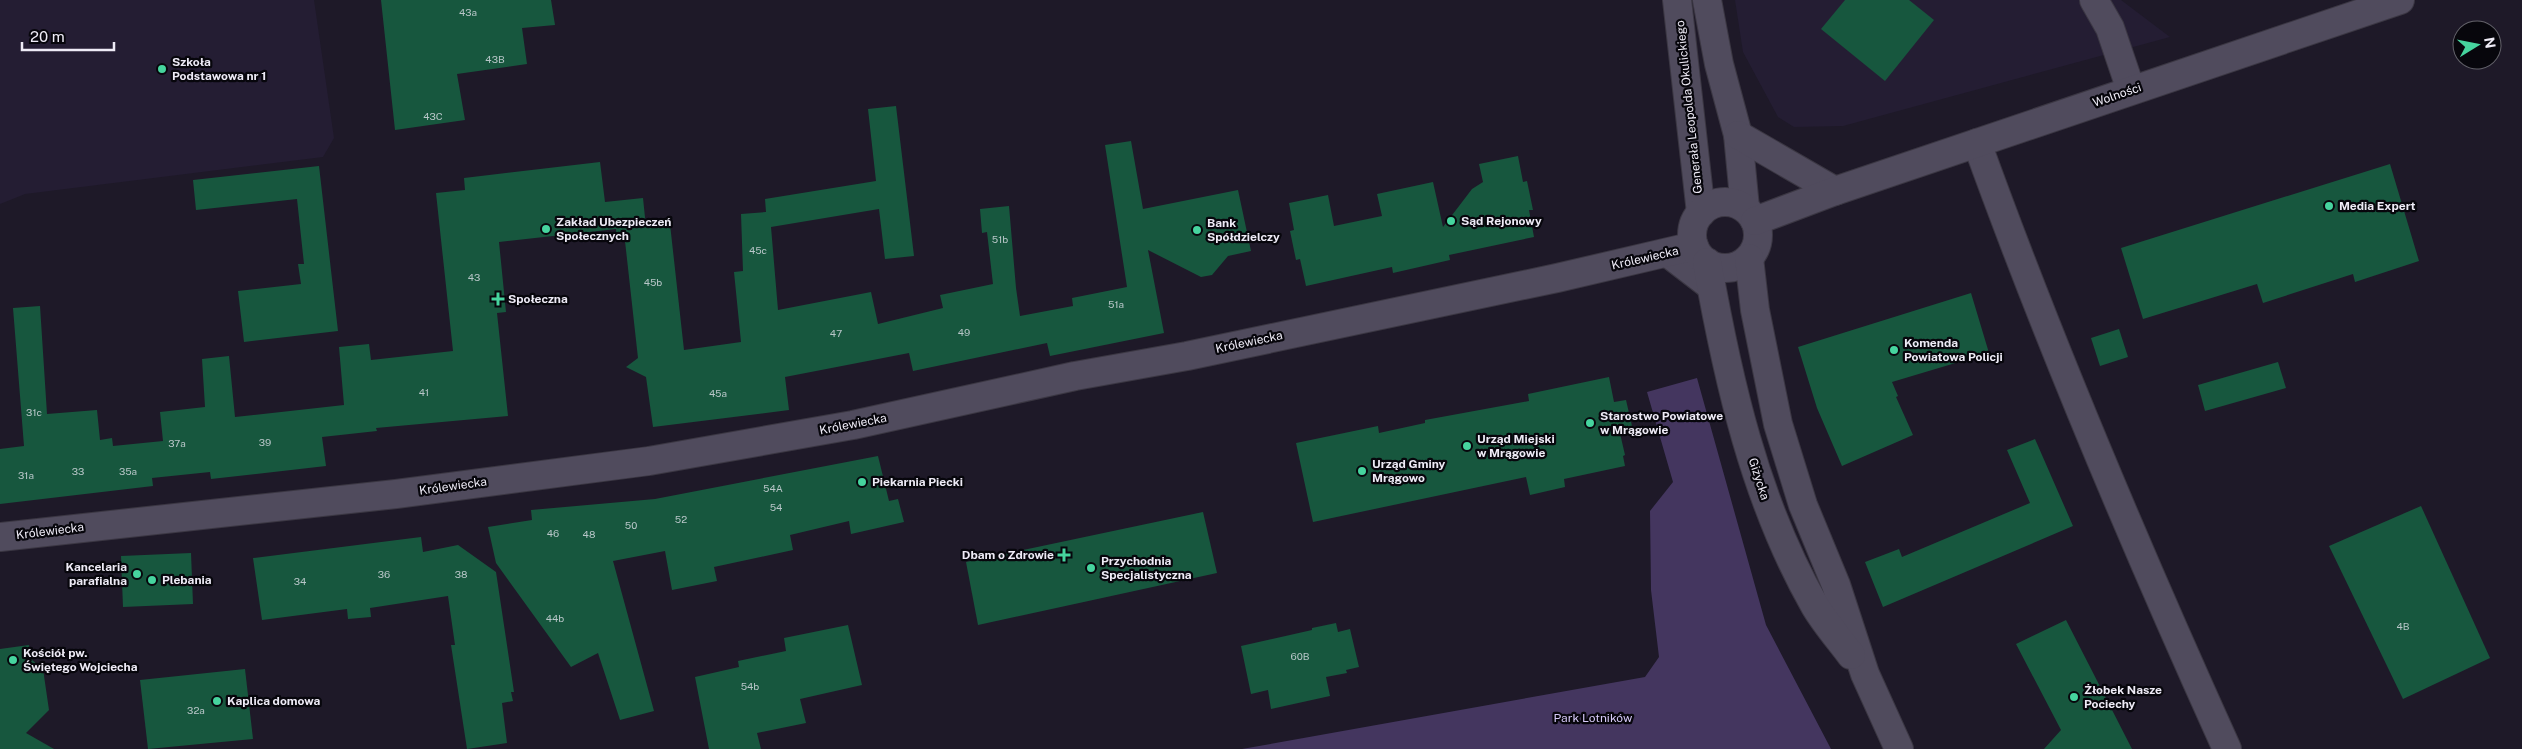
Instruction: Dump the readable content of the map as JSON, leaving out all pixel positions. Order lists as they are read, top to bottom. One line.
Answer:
{"streets":{"street":["Wolności","Generała Leopolda Okulickiego","Królewiecka","Giżycka"]},"crossings":[["Wolności","Generała Leopolda Okulickiego"],["Wolności","Królewiecka"],["Wolności","Giżycka"],["Generała Leopolda Okulickiego","Królewiecka"],["Generała Leopolda Okulickiego","Giżycka"],["Królewiecka","Giżycka"]],"parks":["Park Lotników"],"places":{"other":["Szkoła Podstawowa nr 1","Media Expert","Sąd Rejonowy","Zakład Ubezpieczeń Społecznych","Bank Spółdzielczy","Komenda Powiatowa Policji","Starostwo Powiatowe w Mrągowie","Urząd Miejski w Mrągowie","Urząd Gminy Mrągowo","Piekarnia Piecki","Przychodnia Specjalistyczna","Kancelaria parafialna","Plebania","Kościół pw. Świętego Wojciecha","Żłobek Nasze Pociechy","Kaplica domowa"],"health":["Społeczna","Dbam o Zdrowie"]},"house_numbers":["43a","43B","43C","51b","45c","43","45b","51a","49","47","41","45a","31c","39","37a","33","35a","31a","54A","54","52","50","46","48","36","38","34","44b","4B","60B","54b","32a"],"scale_bar":"20 m","north":"right"}
